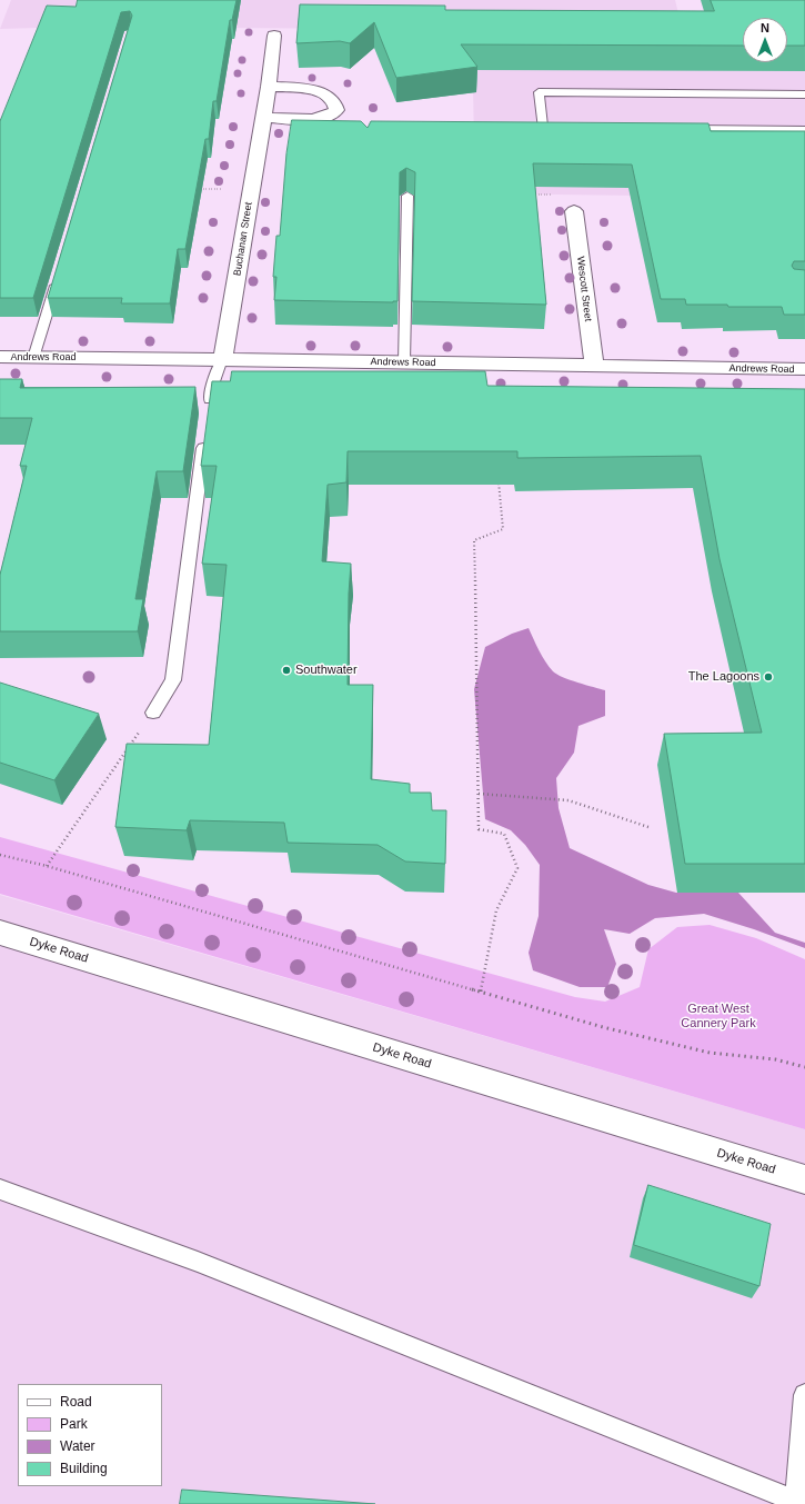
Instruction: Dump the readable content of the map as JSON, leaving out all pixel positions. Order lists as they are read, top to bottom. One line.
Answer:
{"streets":{"street":["Buchanan Street","Wescott Street","Andrews Road","Dyke Road"]},"crossings":[["Buchanan Street","Andrews Road"],["Wescott Street","Andrews Road"]],"parks":["Great West Cannery Park"],"places":["Southwater","The Lagoons"],"legend":["Road","Park","Water","Building"],"north":"top"}
